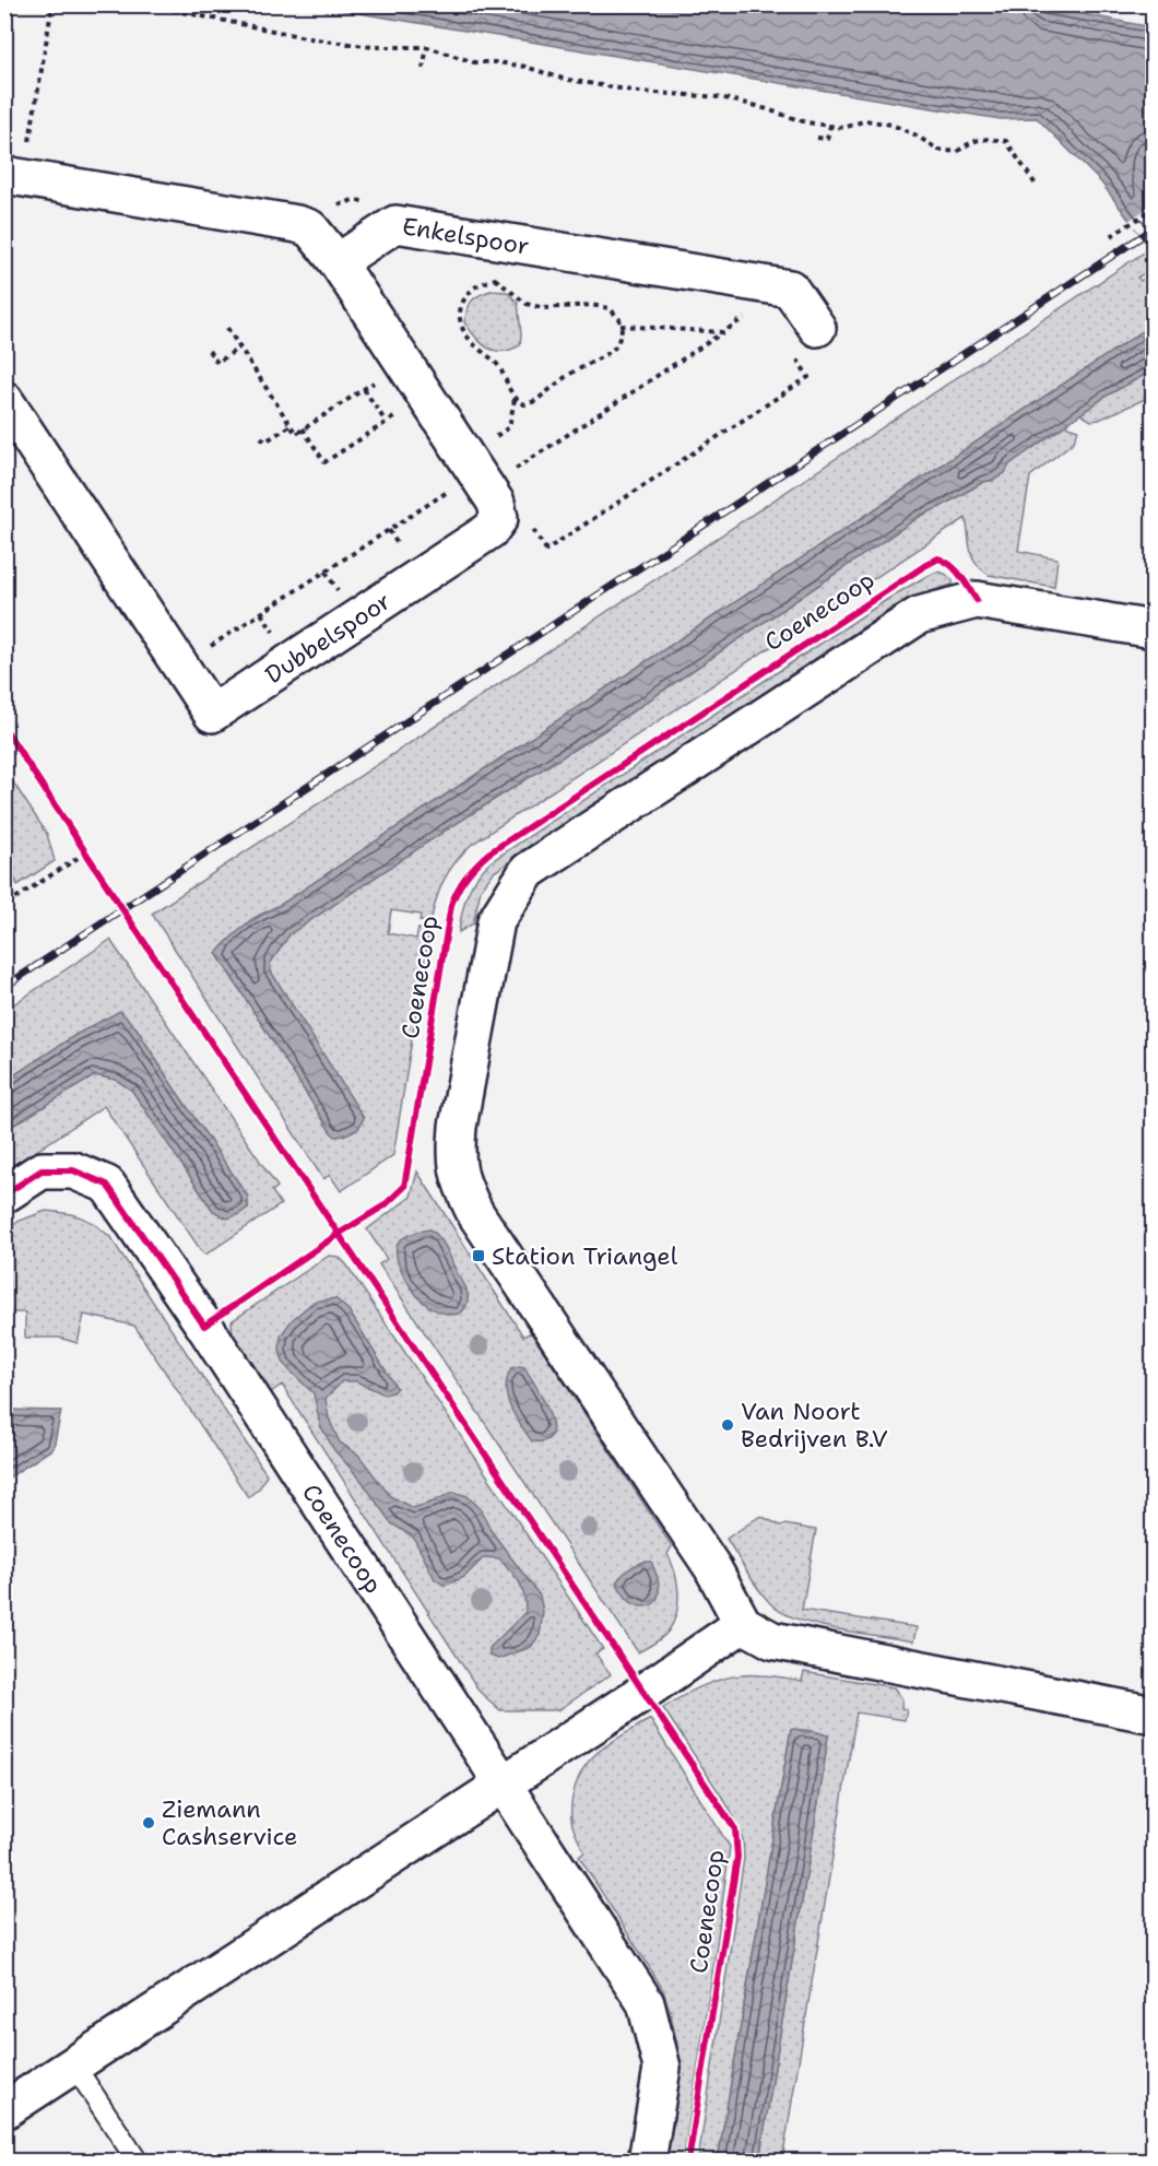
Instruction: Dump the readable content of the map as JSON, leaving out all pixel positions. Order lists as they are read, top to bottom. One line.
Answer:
{"streets":{"street":["Enkelspoor","Coenecoop","Dubbelspoor"]},"places":{"transit":["Station Triangel"],"other":["Van Noort Bedrijven B.V","Ziemann Cashservice"]}}
